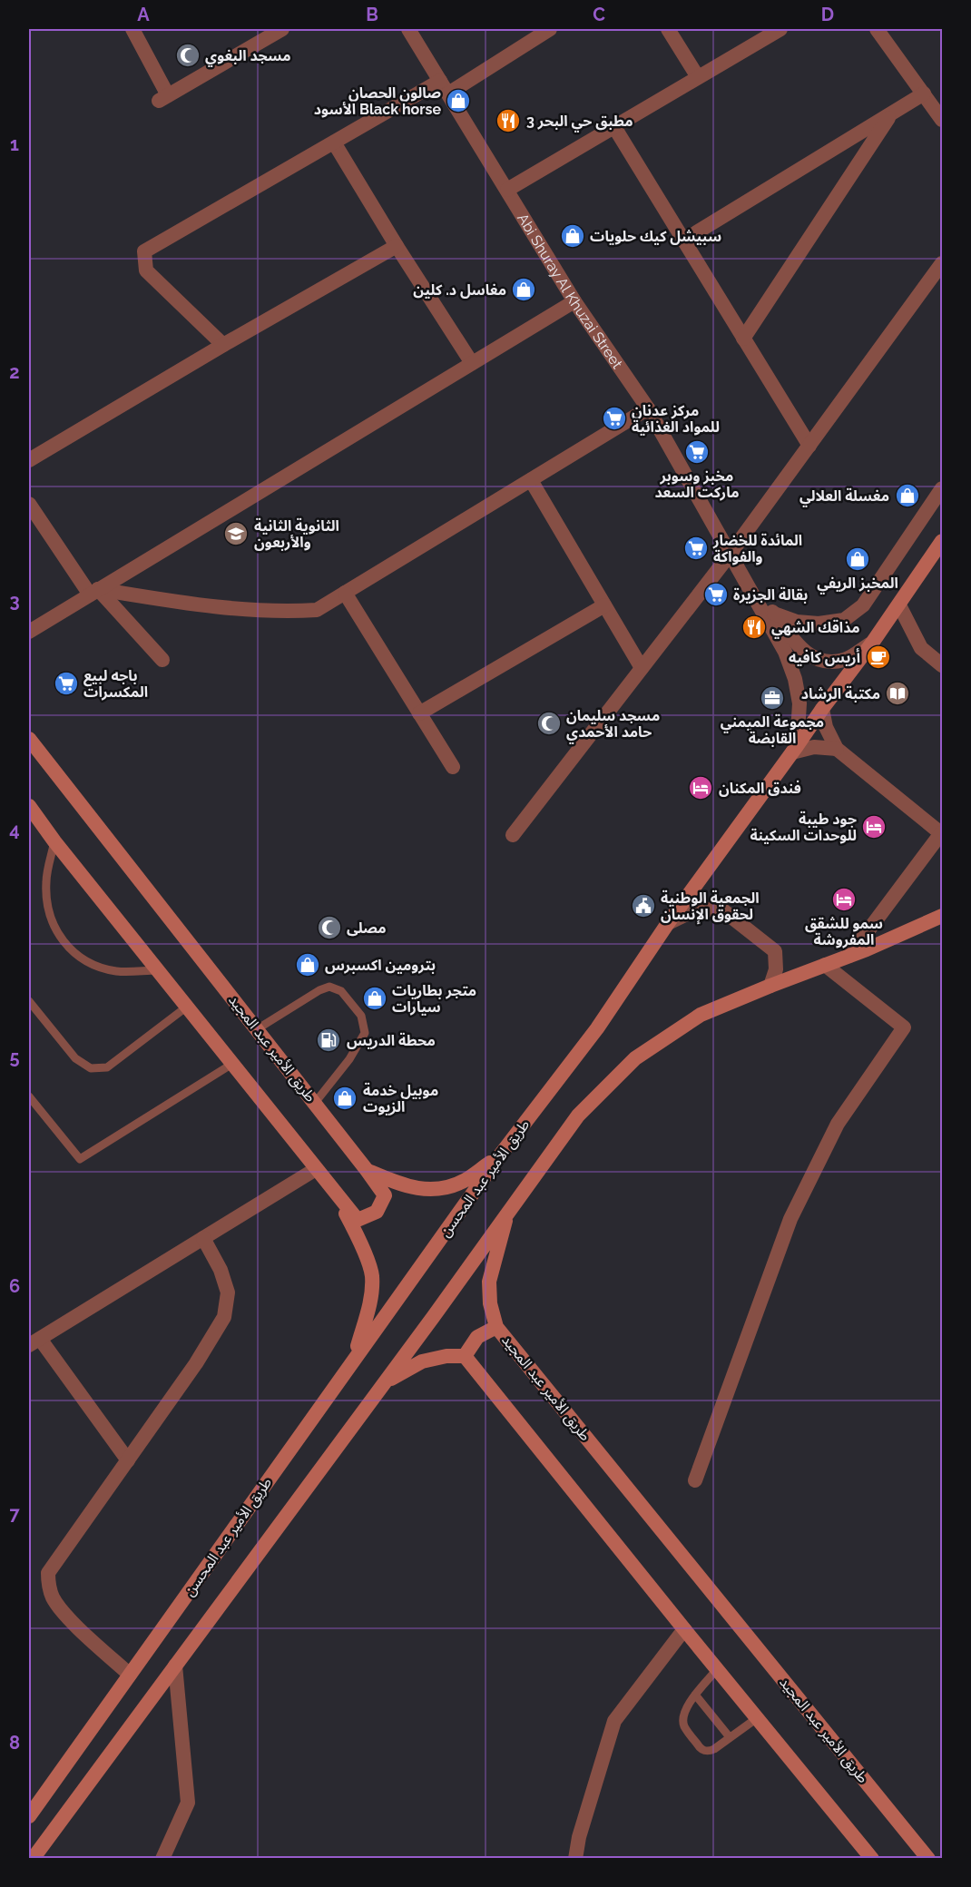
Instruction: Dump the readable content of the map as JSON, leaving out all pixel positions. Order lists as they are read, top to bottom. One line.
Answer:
{"streets":{"main road":["طريق الأمير عبد المجيد","طريق الأمير عبد المحسن"],"street":["Abi Shuray Al Khuzai Street"]},"places":{"mosque":["مسجد البغوي","مسجد سليمان حامد الأحمدي","مصلى"],"shop":["صالون الحصان الأسود Black horse","سبيشل كيك حلويات","مغاسل د. كلين","مغسلة العلالي","المخبز الريفي","بترومين اكسبرس","متجر بطاريات سيارات","موبيل خدمة الزيوت"],"restaurant":["مطبق حي البحر 3","مذاقك الشهي"],"supermarket":["مركز عدنان للمواد الغذائية","مخبز وسوبر ماركت السعد","المائدة للخضار والفواكة","بقالة الجزيرة","باجه لبيع المكسرات"],"school or university":["الثانوية الثانية والأربعون"],"cafe":["أريس كافيه"],"library":["مكتبة الرشاد"],"office":["مجموعة الميمني القابضة"],"hotel":["فندق المكنان","جود طيبة للوحدات السكينة","سمو للشقق المفروشة"],"public building":["الجمعية الوطنية لحقوق الإنسان"],"fuel station":["محطة الدريس"]},"grid":{"columns":["A","B","C","D"],"rows":["1","2","3","4","5","6","7","8"]}}
